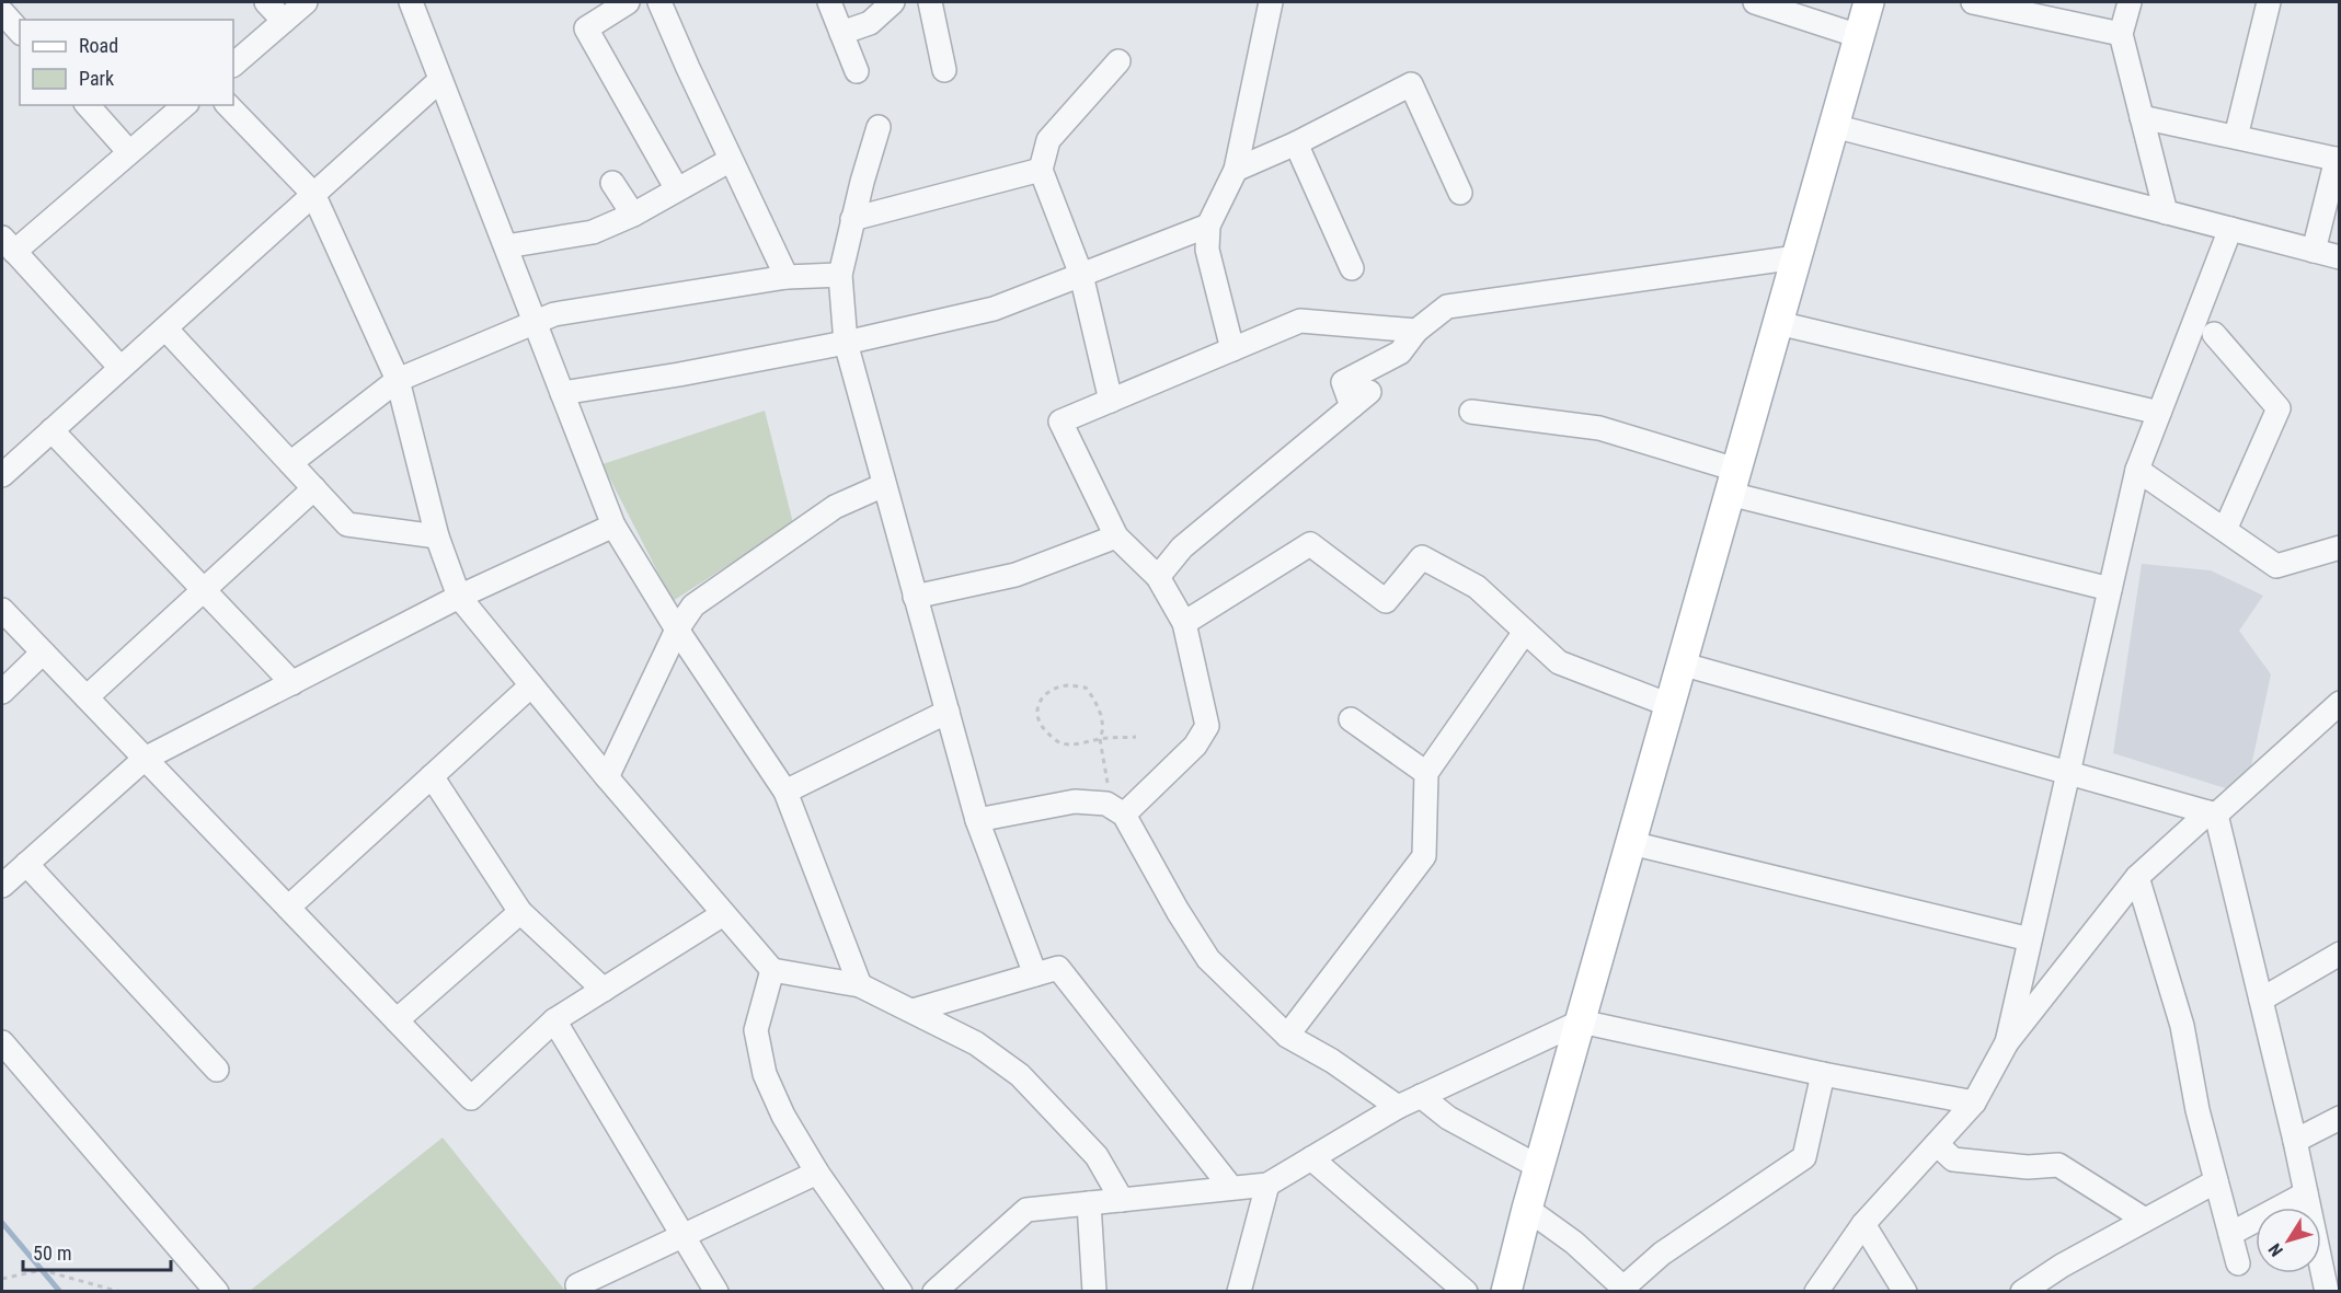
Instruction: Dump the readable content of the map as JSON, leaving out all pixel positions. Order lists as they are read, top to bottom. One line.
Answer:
{"legend":["Road","Park"],"scale_bar":"50 m","north":"bottom left"}
